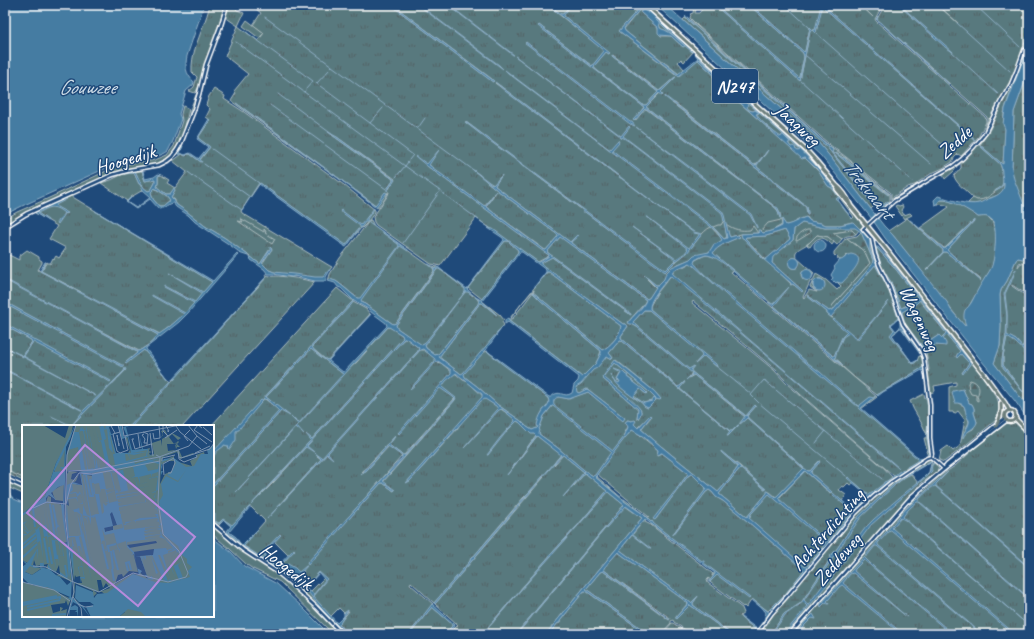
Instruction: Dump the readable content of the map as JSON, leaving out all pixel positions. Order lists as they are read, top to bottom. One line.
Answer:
{"streets":{"main road":["N247","Jaagweg"],"street":["Zedde","Hoogedijk","Wagenweg","Achterdichting","Zeddeweg"]},"crossings":[["N247","Jaagweg"],["N247","Zedde"],["N247","Zeddeweg"],["Jaagweg","Zedde"],["Zedde","Wagenweg"],["Wagenweg","Achterdichting"]],"water":["Gouwzee","Trekvaart"]}
